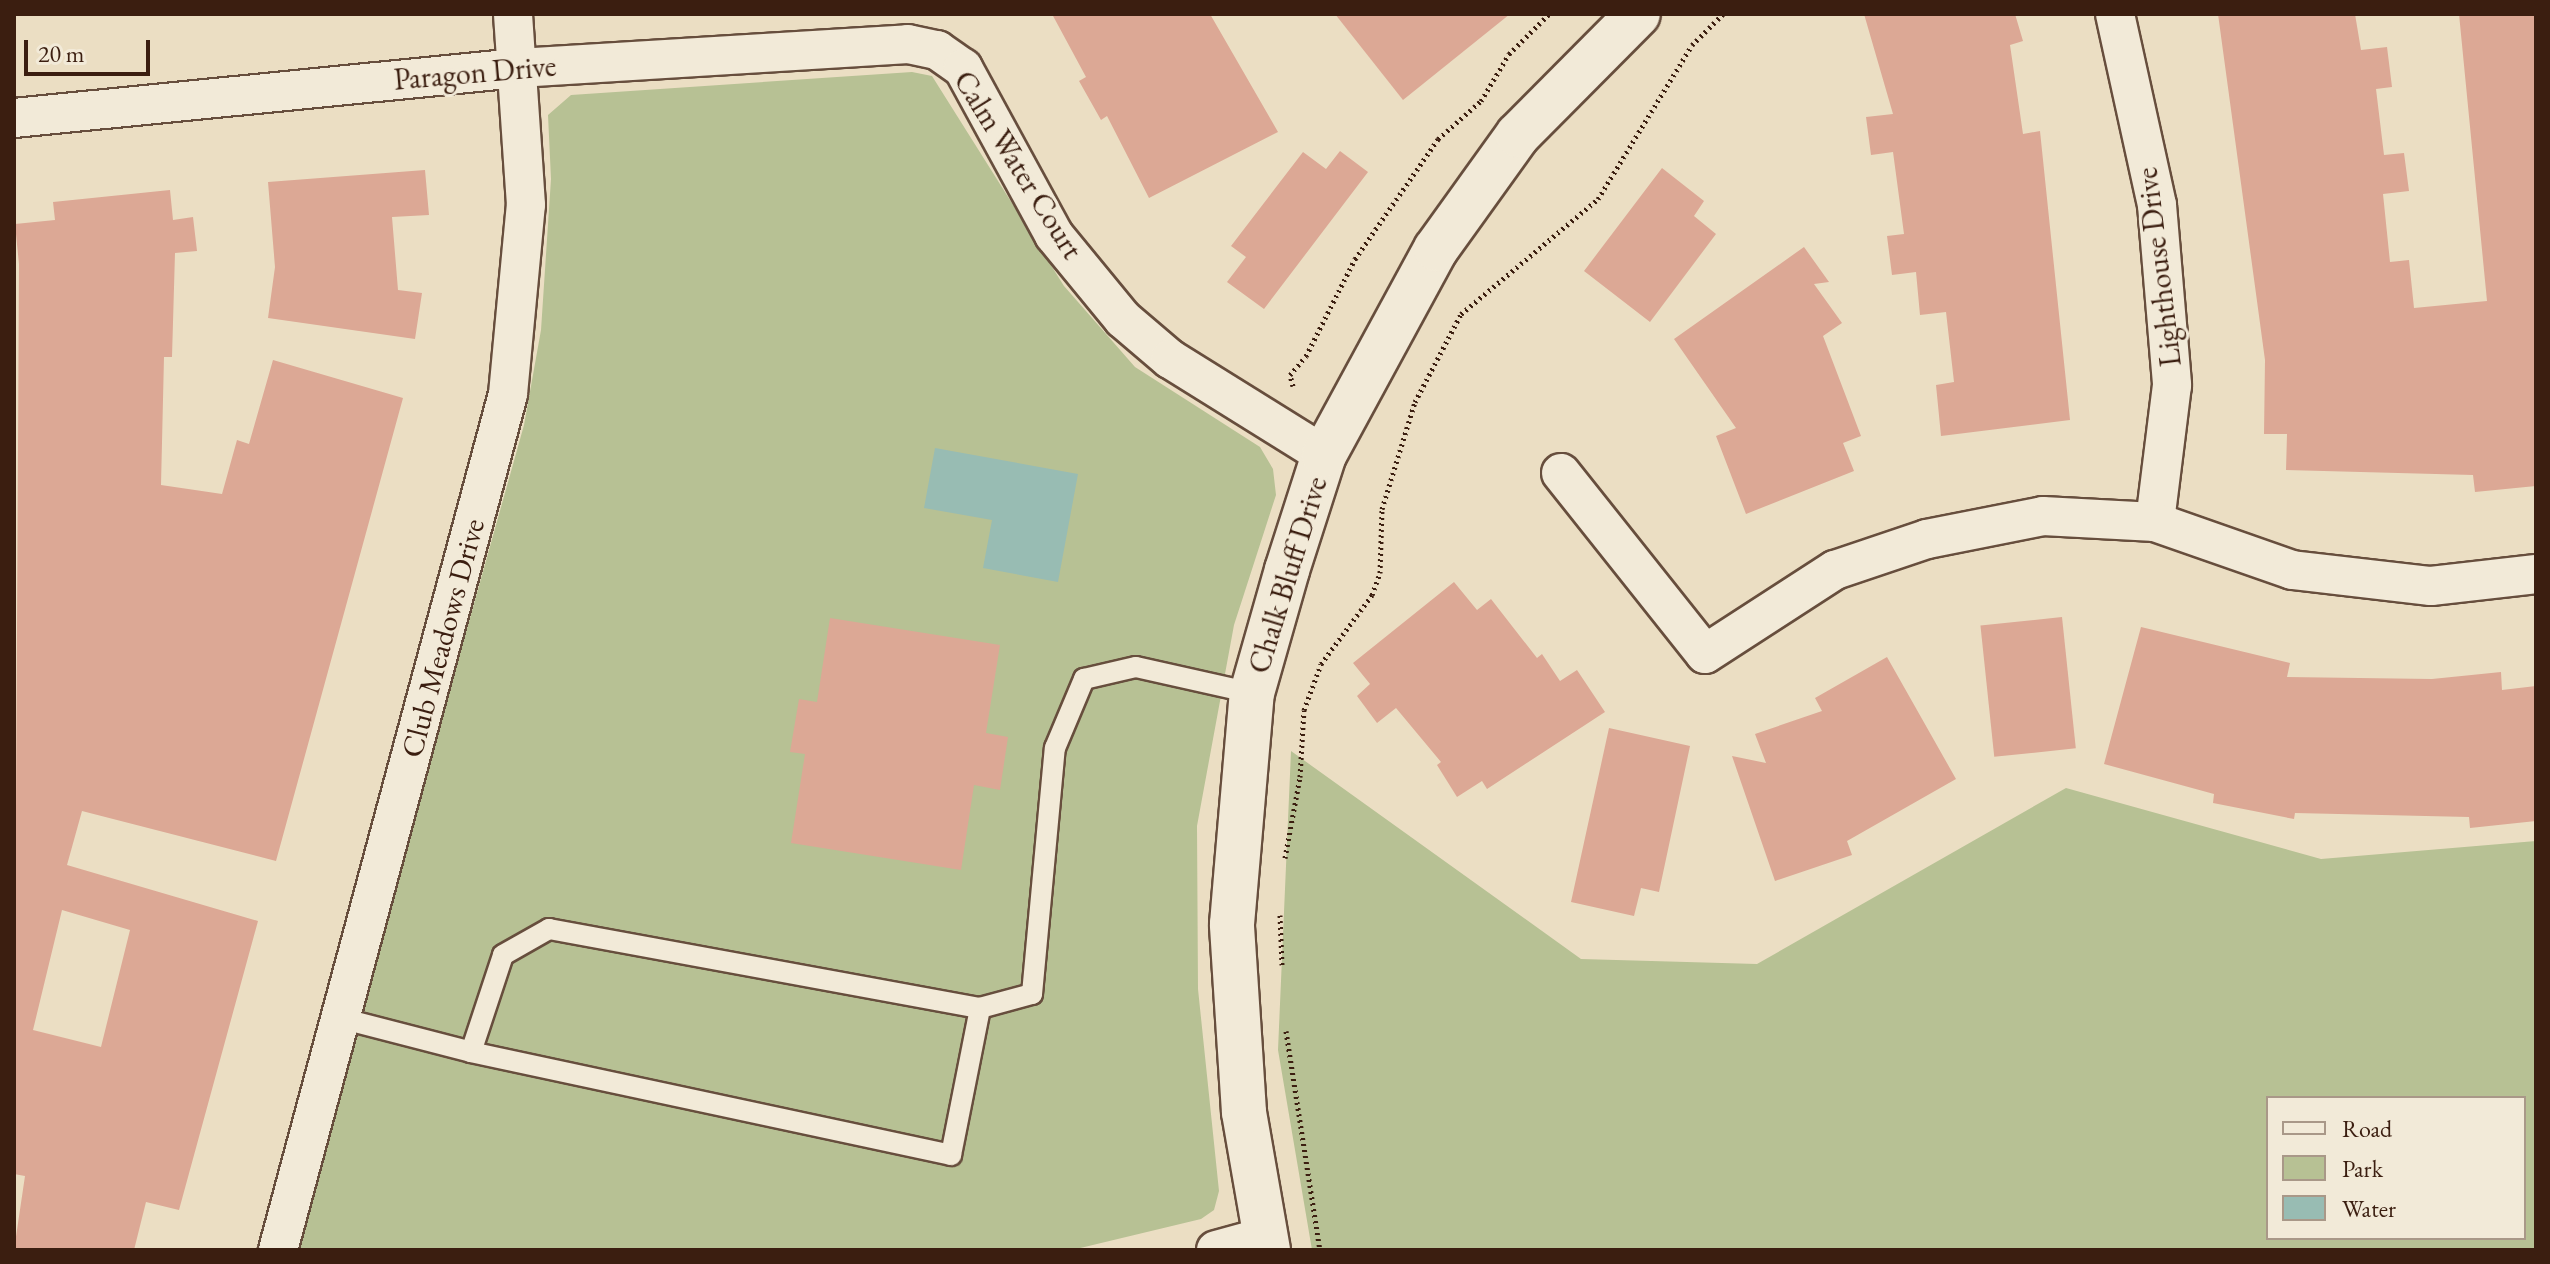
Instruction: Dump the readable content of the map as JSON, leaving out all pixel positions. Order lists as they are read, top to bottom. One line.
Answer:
{"streets":{"street":["Paragon Drive","Calm Water Court","Lighthouse Drive","Chalk Bluff Drive","Club Meadows Drive"]},"crossings":[["Paragon Drive","Calm Water Court"],["Paragon Drive","Club Meadows Drive"],["Calm Water Court","Chalk Bluff Drive"]],"legend":["Road","Park","Water"],"scale_bar":"20 m"}
